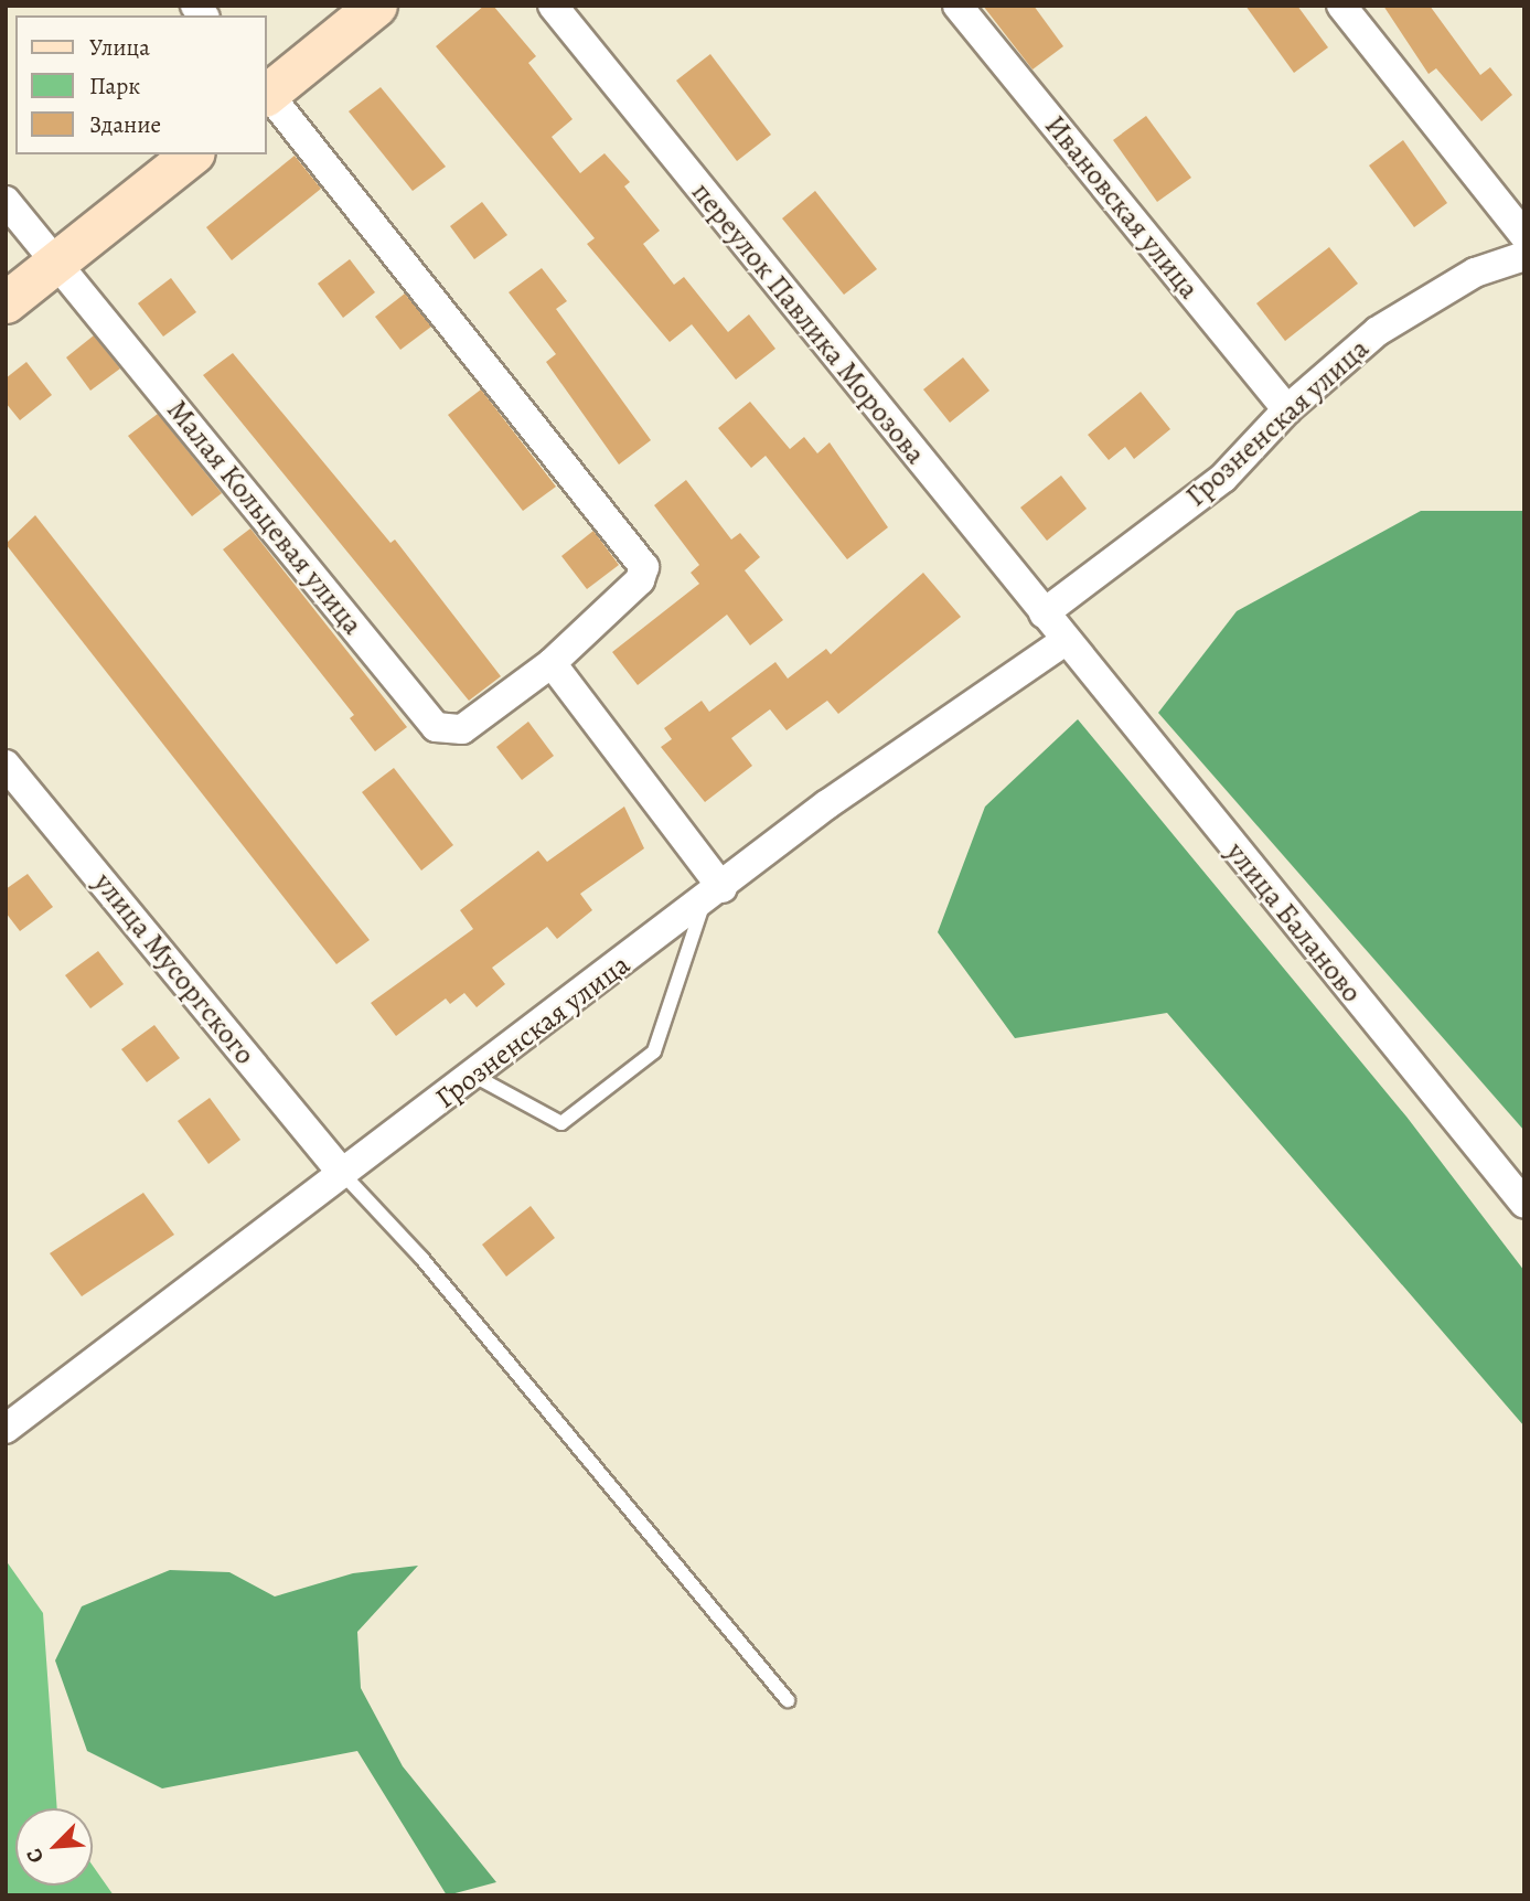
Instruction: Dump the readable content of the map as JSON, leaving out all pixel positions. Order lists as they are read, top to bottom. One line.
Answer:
{"streets":{"street":["Ивановская улица","переулок Павлика Морозова","Грозненская улица","Малая Кольцевая улица","улица Баланово","улица Мусоргского"]},"crossings":[["Ивановская улица","Грозненская улица"],["переулок Павлика Морозова","Грозненская улица"],["переулок Павлика Морозова","улица Баланово"],["Грозненская улица","улица Баланово"],["Грозненская улица","улица Мусоргского"]],"legend":["Улица","Парк","Здание"],"north":"bottom left"}
